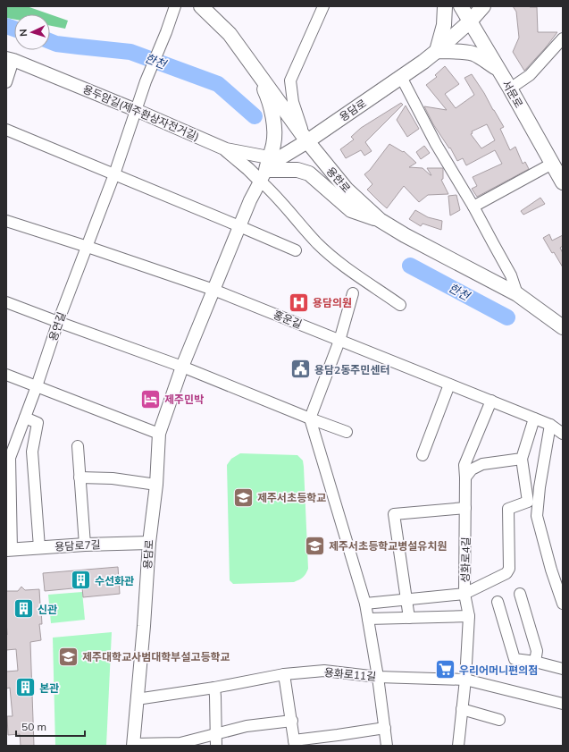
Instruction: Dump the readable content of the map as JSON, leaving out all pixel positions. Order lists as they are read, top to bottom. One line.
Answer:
{"streets":{"main road":["서문로","용담로","용한로"],"street":["용두암길(제주환상자전거길)","홍운길","용연길","용담로7길","성화로4길","용화로11길"]},"crossings":[["서문로","용담로"],["용담로","용두암길(제주환상자전거길)"],["용담로","용한로"],["용담로","홍운길"],["용담로","용담로7길"],["용담로","용화로11길"],["용두암길(제주환상자전거길)","용연길"],["홍운길","용연길"],["홍운길","성화로4길"],["용연길","용담로7길"],["성화로4길","용화로11길"]],"water":["한천"],"places":{"hospital":["용담의원"],"public building":["용담2동주민센터"],"hotel":["제주민박"],"school or university":["제주서초등학교","제주서초등학교병설유치원","제주대학교사범대학부설고등학교"],"building":["수선화관","신관","본관"],"supermarket":["우리어머니편의점"]},"scale_bar":"50 m","north":"left"}
